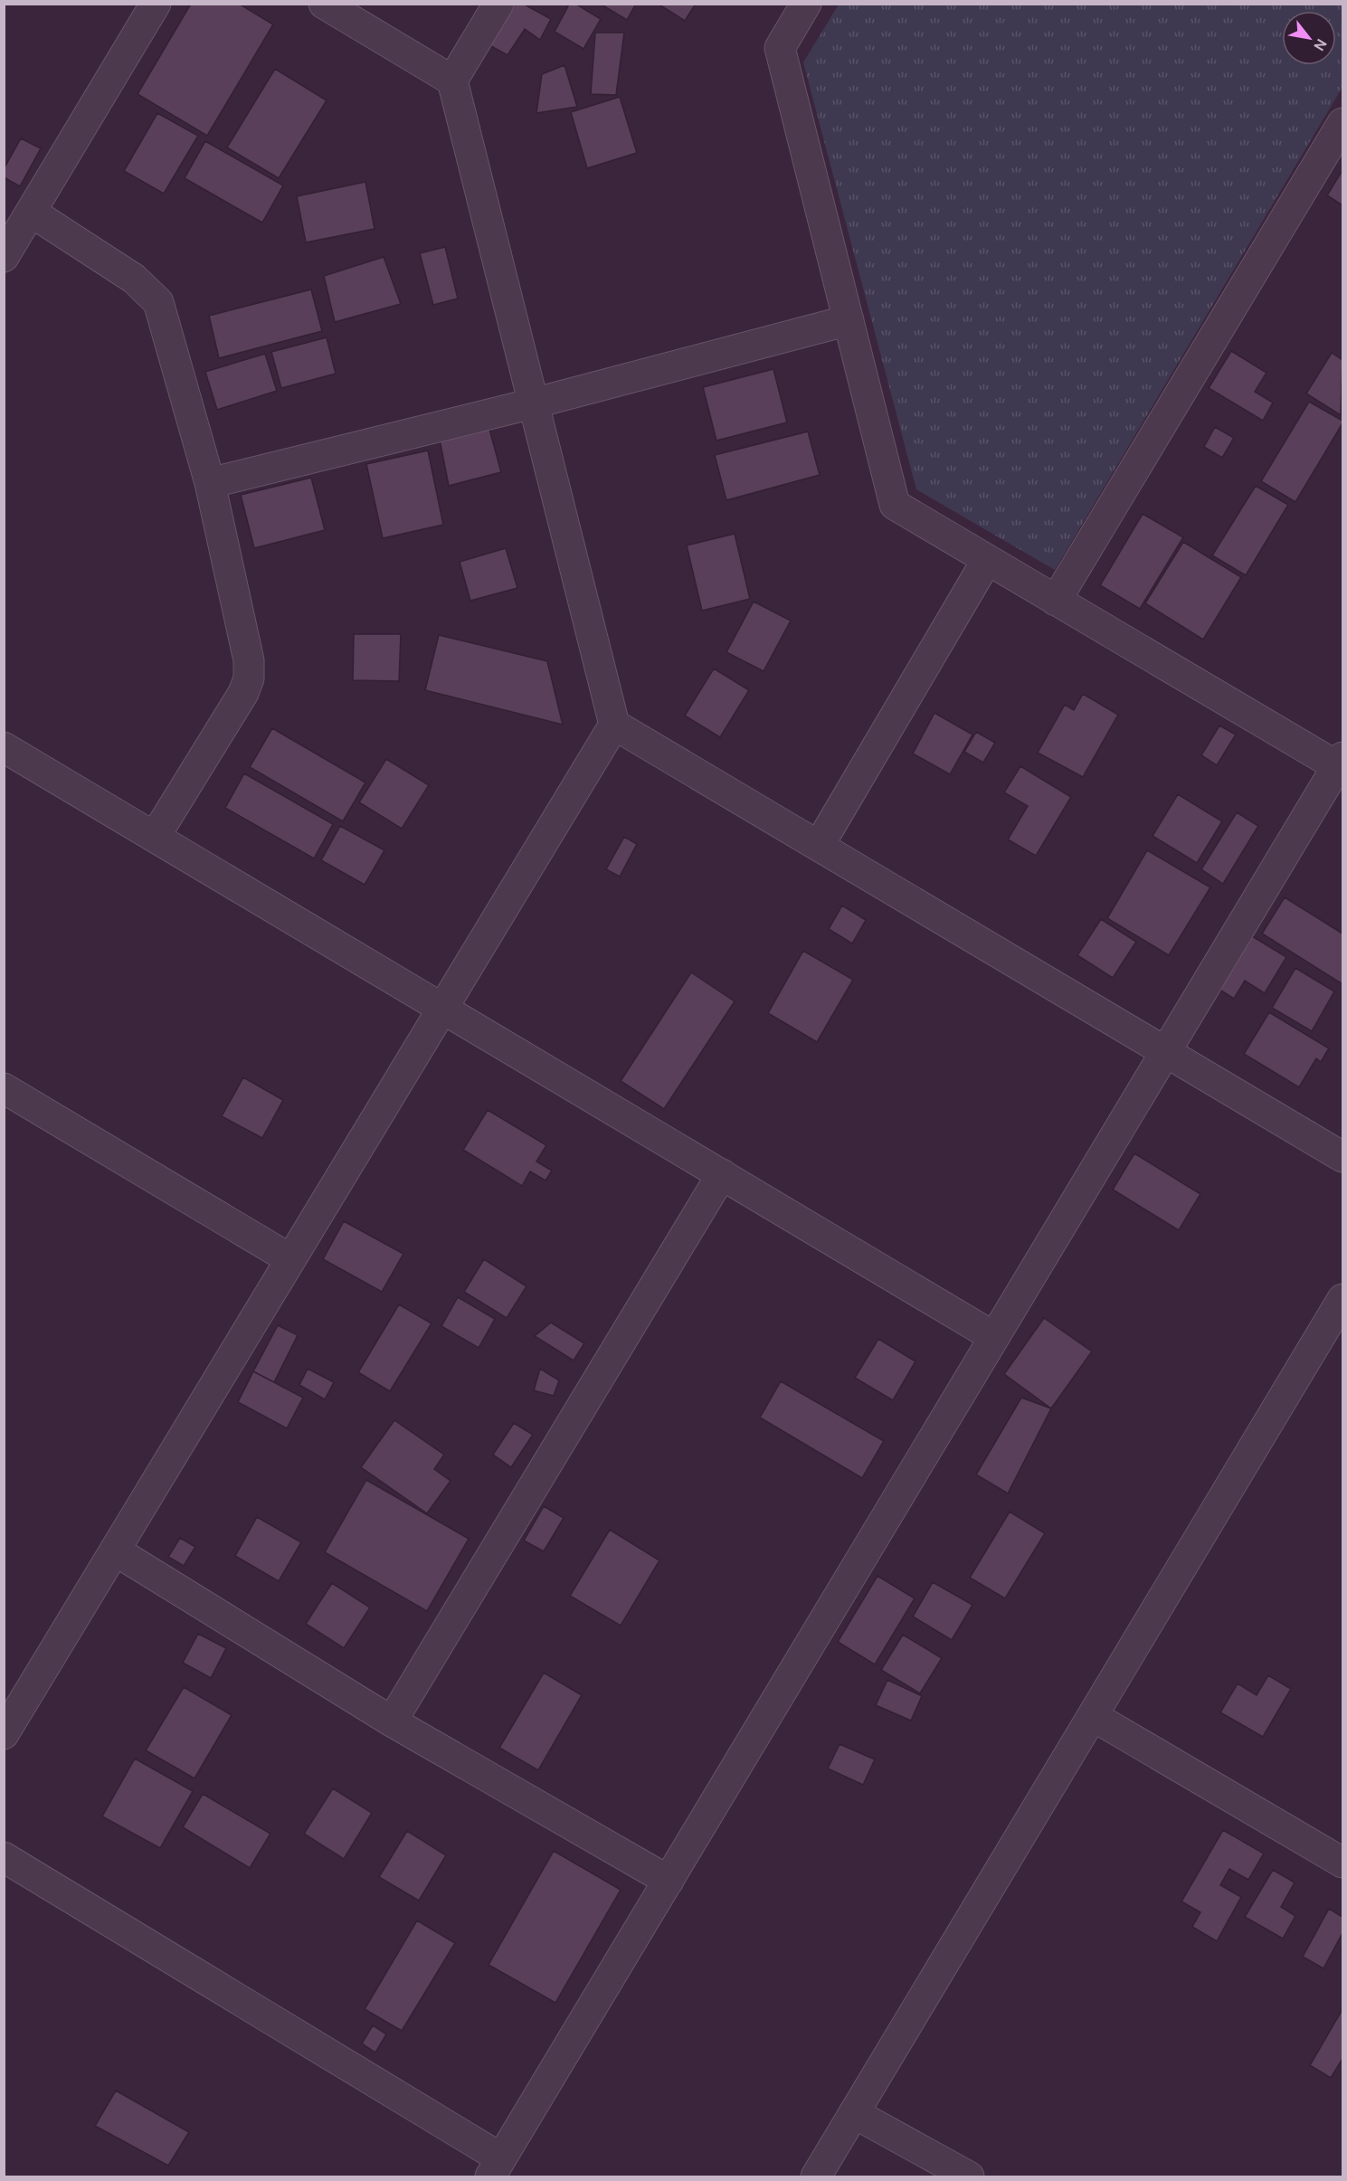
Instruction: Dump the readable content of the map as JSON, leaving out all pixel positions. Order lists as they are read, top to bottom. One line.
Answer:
{"north":"bottom right"}
